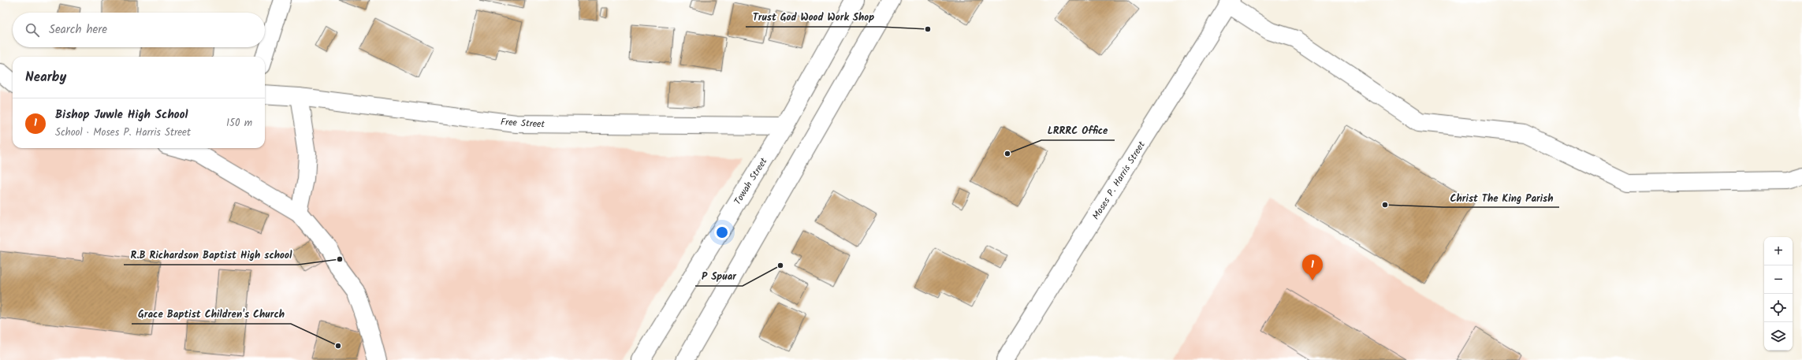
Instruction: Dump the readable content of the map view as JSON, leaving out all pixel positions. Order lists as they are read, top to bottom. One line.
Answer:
{"streets":{"main road":["Free Street","Moses P. Harris Street","Towah Street"]},"crossings":[["Free Street","Towah Street"]],"places":["Trust God Wood Work Shop","LRRRC Office","Christ The King Parish","R.B Richardson Baptist High school","P Spuar","Grace Baptist Children's Church"],"page":{"search":"Search here","heading":"Nearby","list":[{"mark":"1","name":"Bishop Juwle High School","note":"School · Moses P. Harris Street","value":"150 m"}],"map_buttons":["+","−"],"pins":"1"}}
